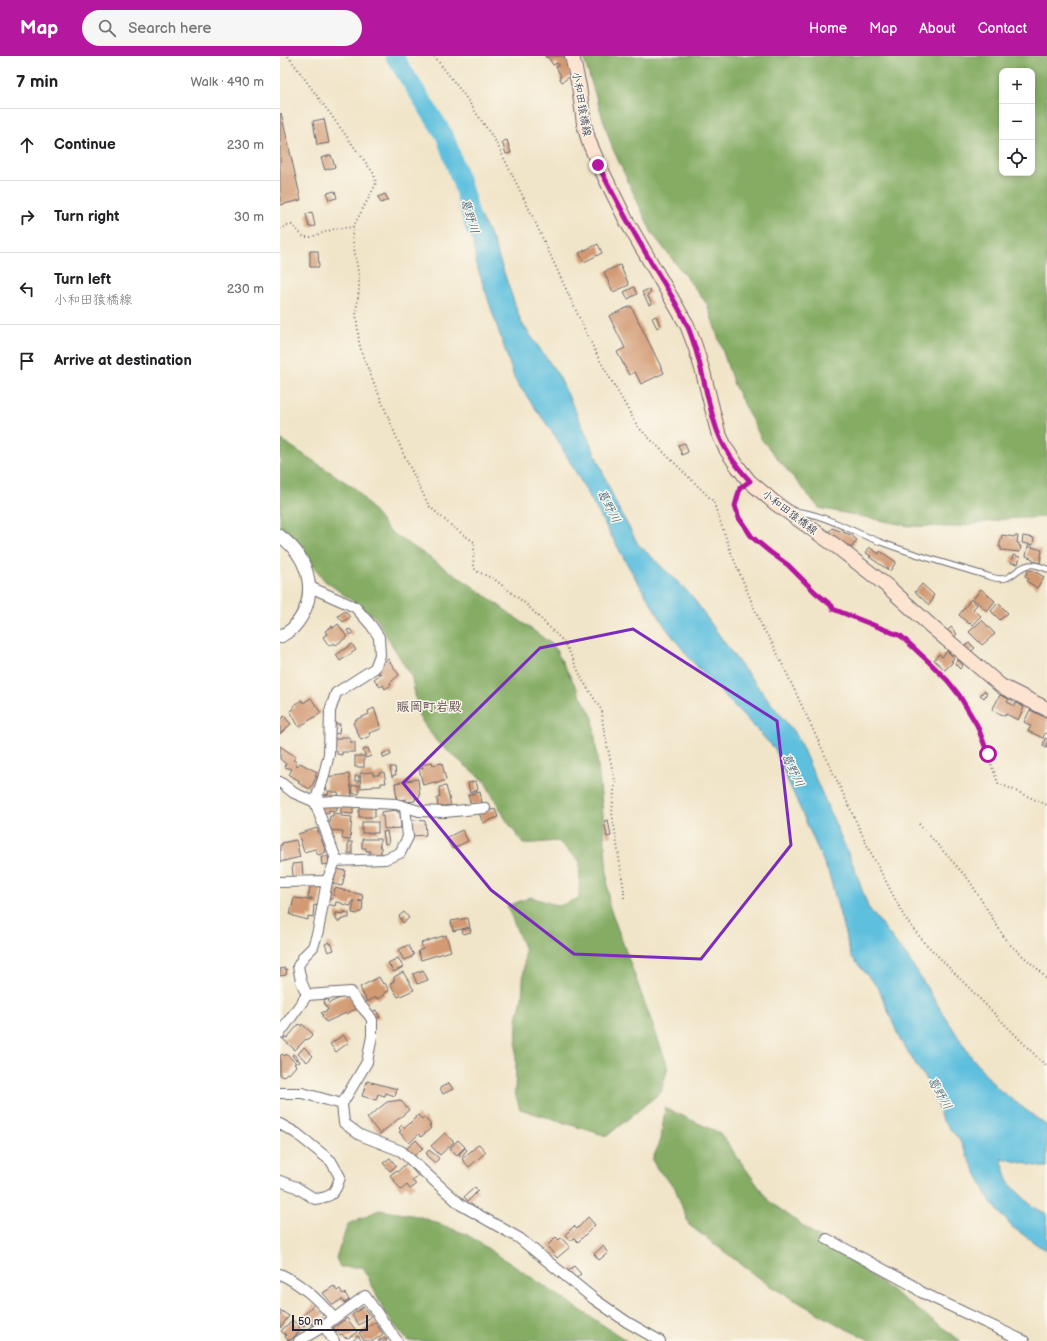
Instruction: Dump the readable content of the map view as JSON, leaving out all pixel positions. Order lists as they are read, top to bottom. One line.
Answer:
{"streets":{"main road":["小和田猿橋線"]},"districts":["賑岡町岩殿"],"water":["葛野川"],"scale_bar":"50 m","page":{"header":"Map","search":"Search here","nav":["Home","Map","About","Contact"],"heading":["7 min","Walk · 490 m"],"map_buttons":["+","−"],"list":[["Continue","230 m"],["Turn right","30 m"],["Turn left","小和田猿橋線","230 m"],"Arrive at destination"],"scale":"50 m"}}
